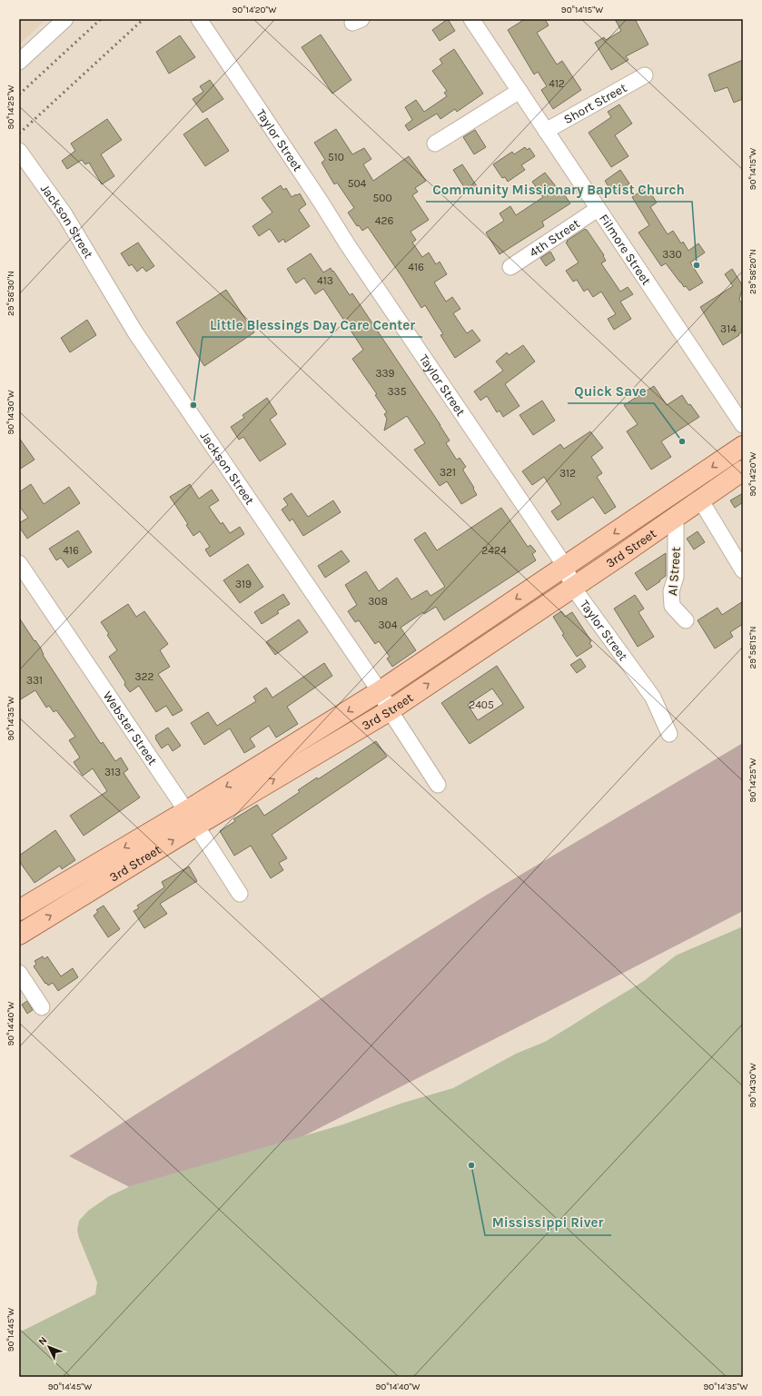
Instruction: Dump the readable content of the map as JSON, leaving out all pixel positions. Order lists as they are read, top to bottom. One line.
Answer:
{"streets":{"main road":["3rd Street"],"street":["Short Street","Taylor Street","Jackson Street","4th Street","Filmore Street","Al Street","Webster Street"]},"crossings":[["Short Street","Filmore Street"],["Taylor Street","3rd Street"],["Jackson Street","3rd Street"],["4th Street","Filmore Street"],["3rd Street","Al Street"],["3rd Street","Webster Street"]],"places":["Community Missionary Baptist Church","Little Blessings Day Care Center","Quick Save","Mississippi River"],"house_numbers":["412","510","504","500","426","330","416","413","314","339","335","321","312","416","2424","319","308","304","322","331","2405","313"],"north":"top left","coordinates":["90°14'20\"W","90°14'15\"W","90°14'25\"W","29°58'20\"N","29°58'30\"N","90°14'30\"W","29°58'15\"N","90°14'35\"W","90°14'40\"W","90°14'45\"W"]}
